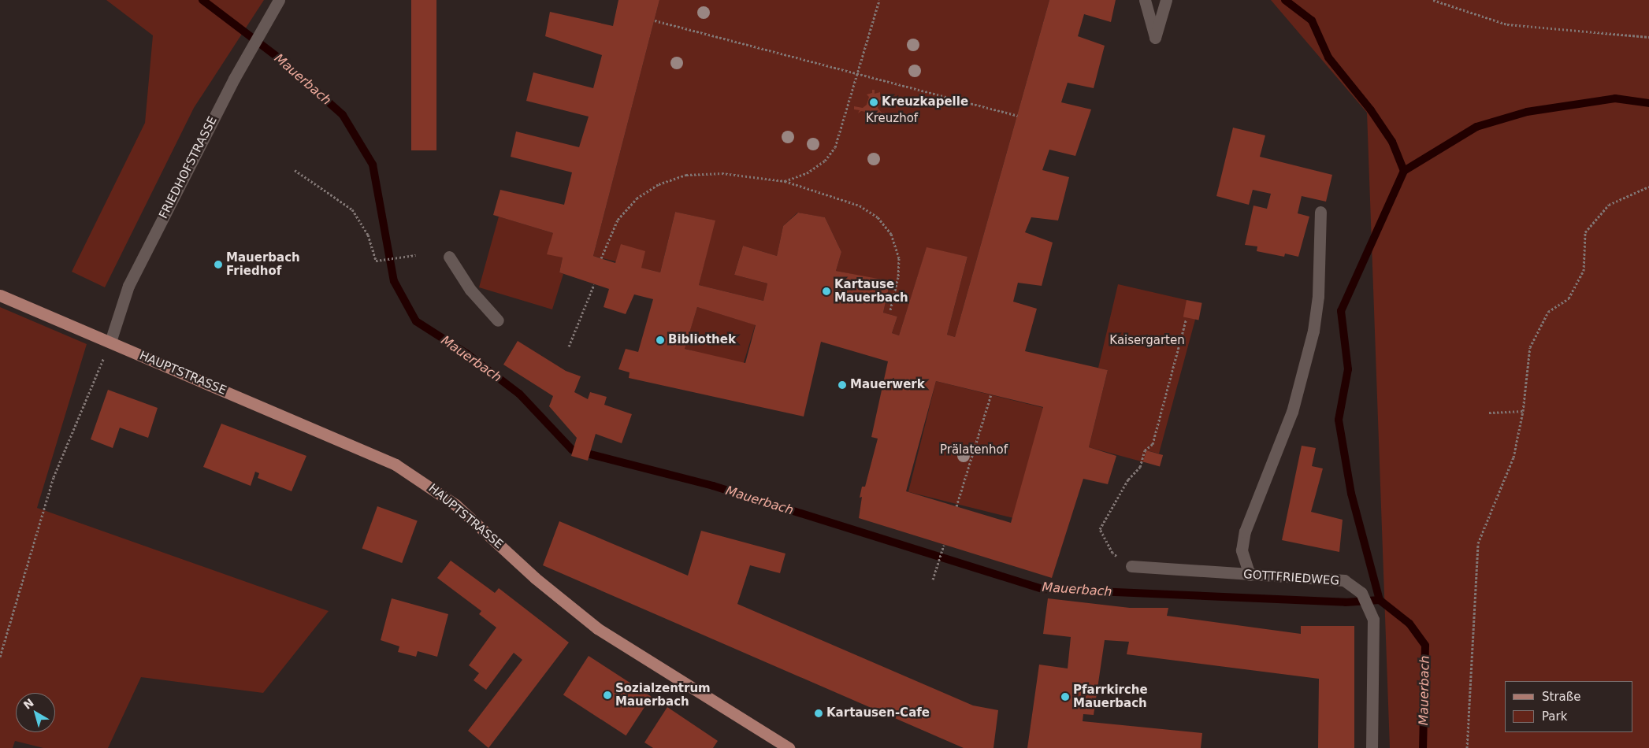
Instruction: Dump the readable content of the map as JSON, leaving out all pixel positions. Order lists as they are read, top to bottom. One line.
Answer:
{"streets":{"main road":["HAUPTSTRASSE"],"street":["FRIEDHOFSTRASSE","GOTTFRIEDWEG"]},"crossings":[["FRIEDHOFSTRASSE","HAUPTSTRASSE"]],"water":["Mauerbach"],"parks":["Kreuzhof","Kaisergarten","Prälatenhof"],"places":["Kreuzkapelle","Mauerbach Friedhof","Kartause Mauerbach","Bibliothek","Mauerwerk","Sozialzentrum Mauerbach","Pfarrkirche Mauerbach","Kartausen-Cafe"],"legend":["Straße","Park"],"north":"top left"}
